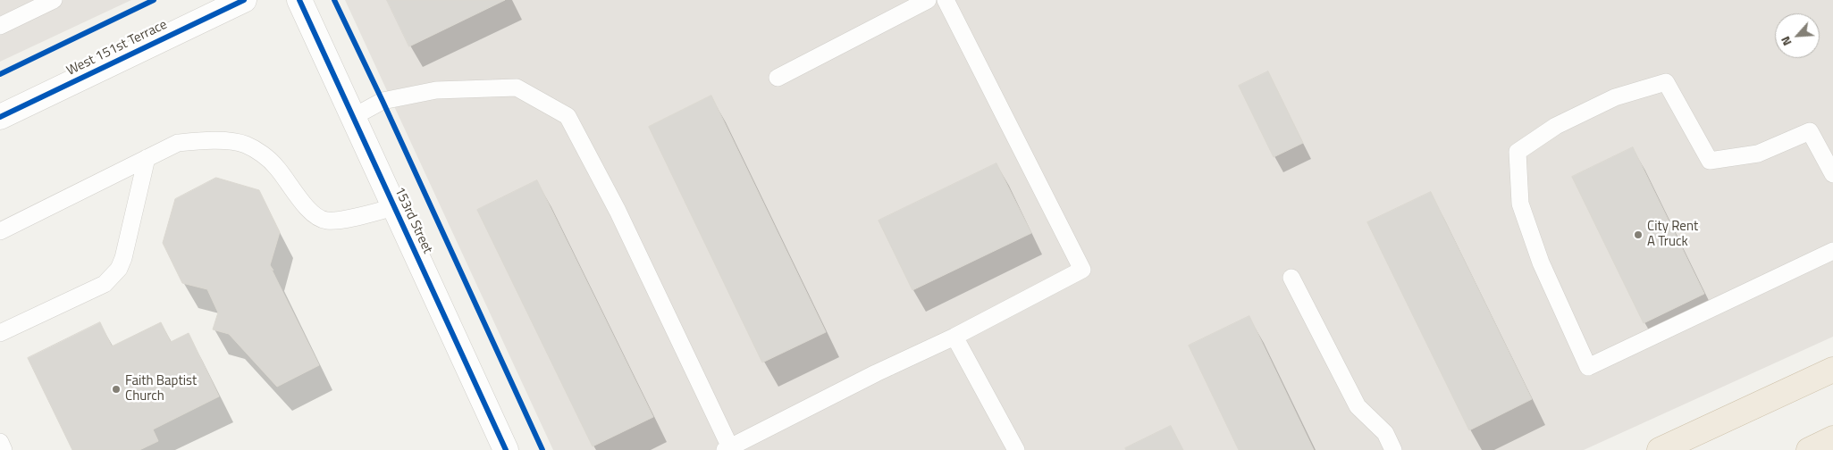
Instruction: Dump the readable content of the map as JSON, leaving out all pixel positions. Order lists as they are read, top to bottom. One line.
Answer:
{"streets":{"street":["West 151st Terrace","153rd Street"]},"places":["City Rent A Truck","Faith Baptist Church"],"north":"bottom left"}
